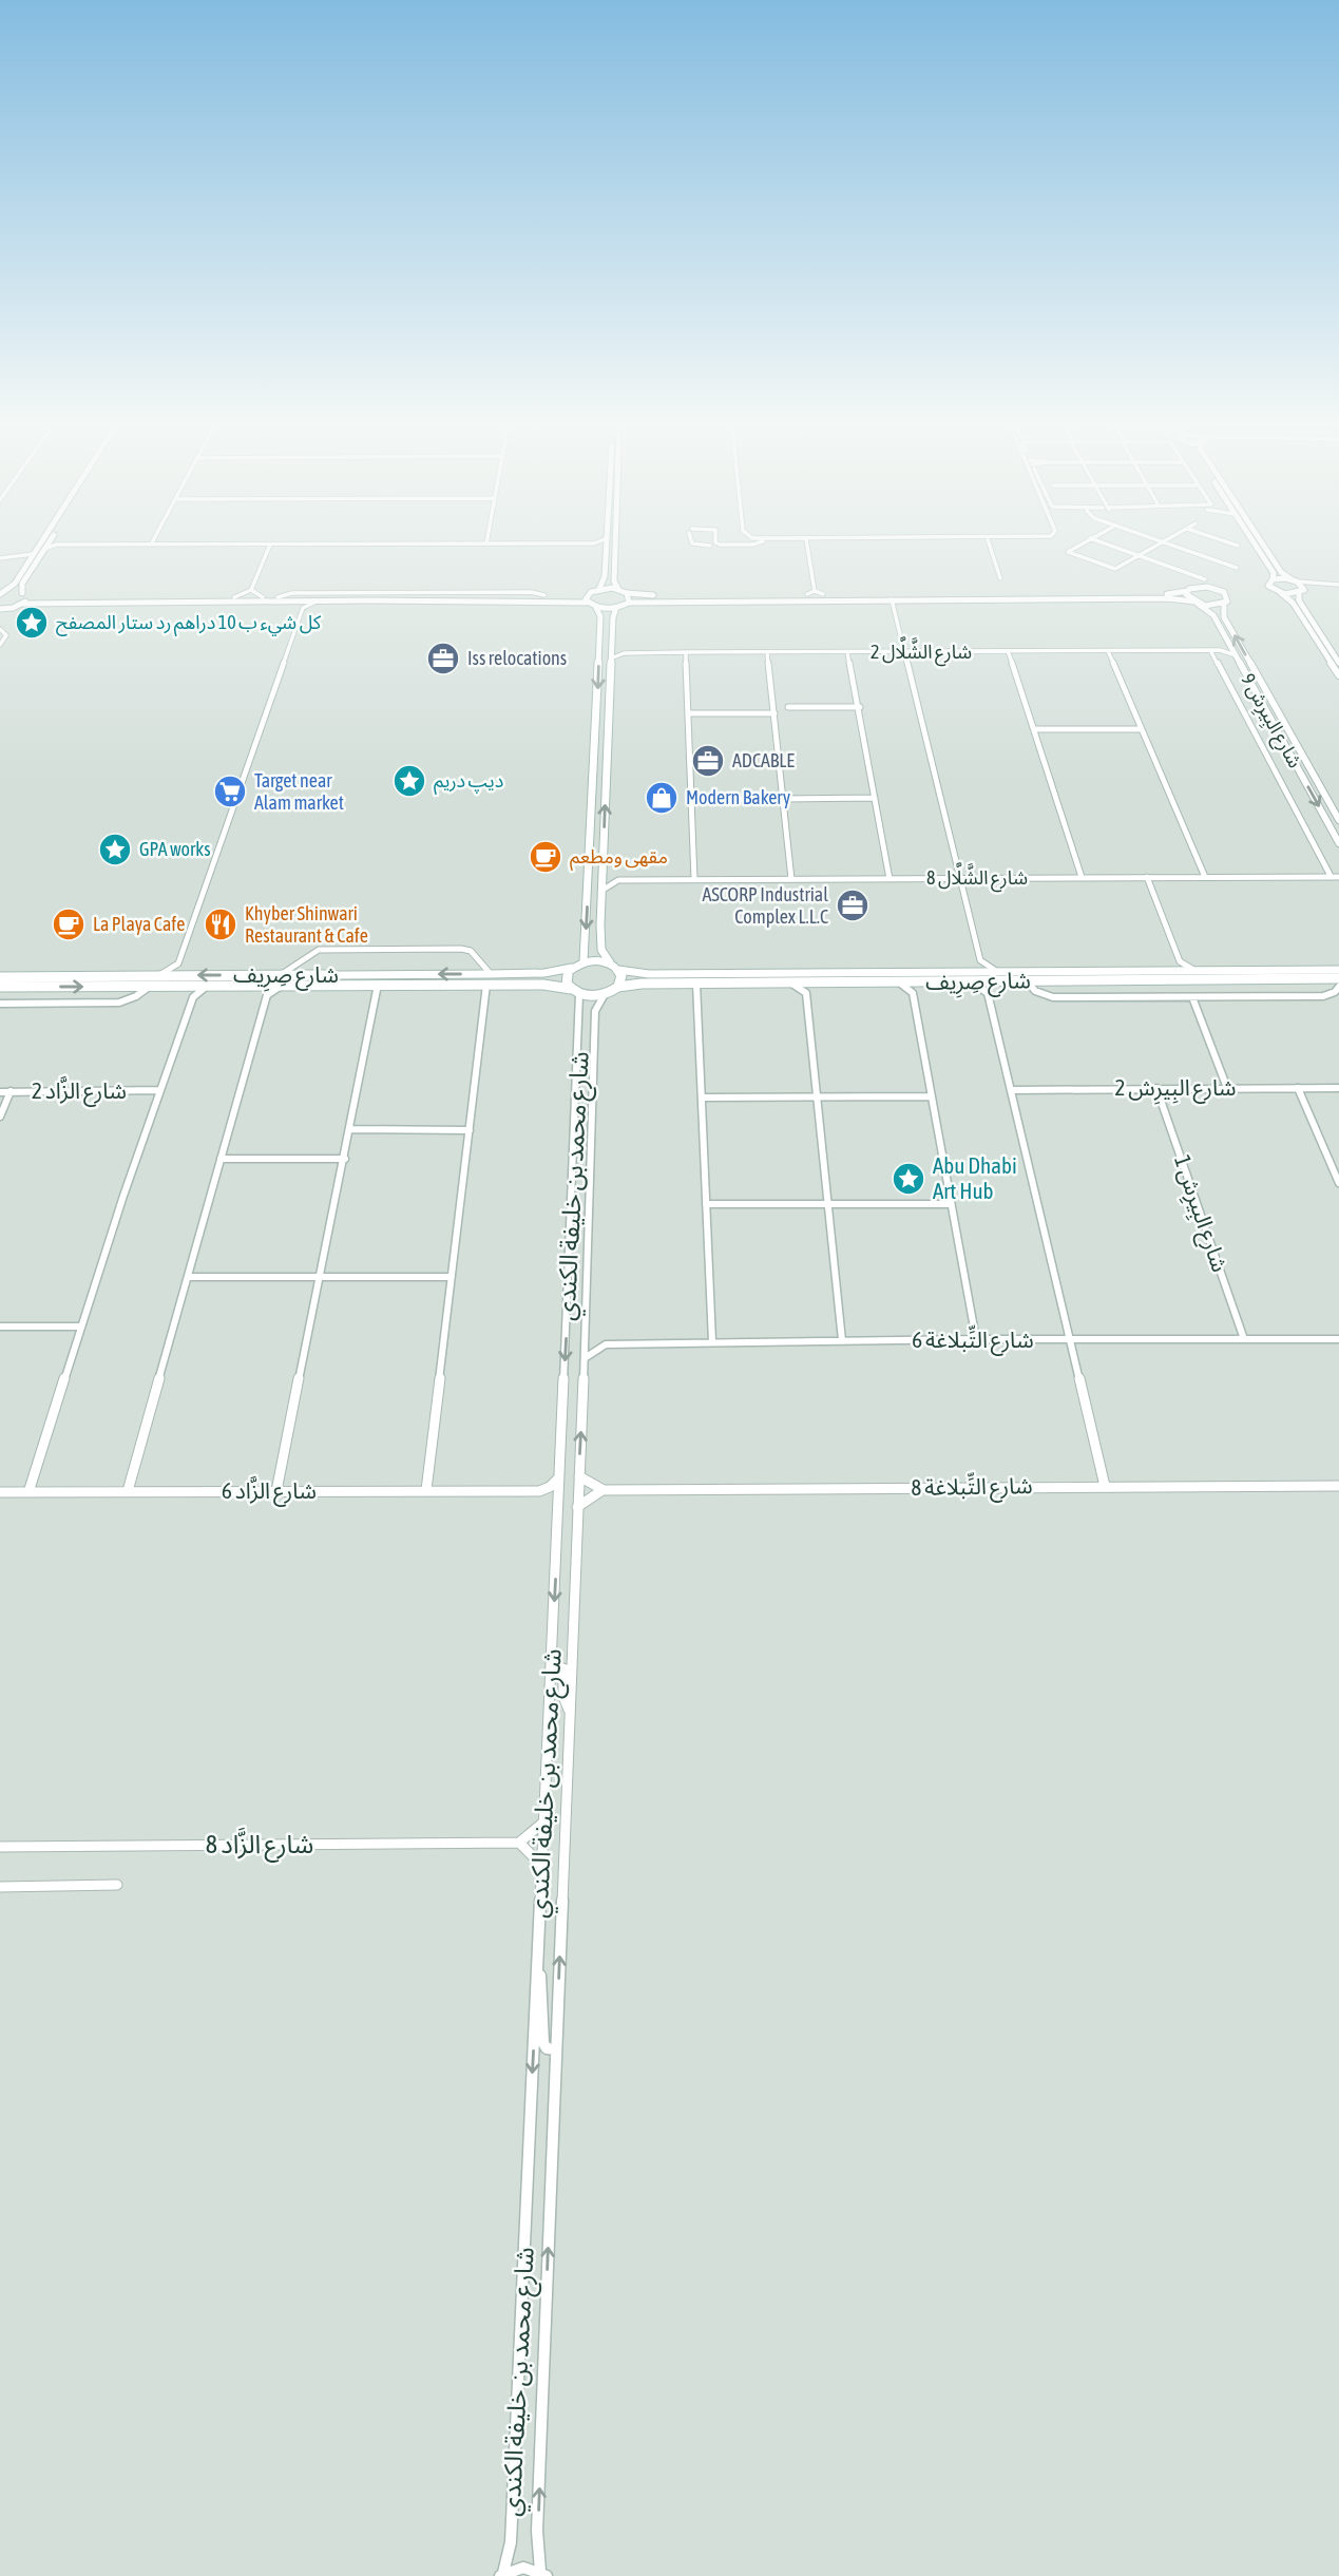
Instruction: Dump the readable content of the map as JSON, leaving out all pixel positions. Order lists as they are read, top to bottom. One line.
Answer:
{"streets":{"main road":["شارع صِرِيف"],"street":["شارع الشَّلَّال 2","شارع البِيرِش 9","شارع الشَّلَّال 8","شارع البِيرِش 2","شارع الزَّاد 2","شارع محمد بن خليفة الكندي","شارع البِيرِش 1","شارع التِّبلاغة 6","شارع التِّبلاغة 8","شارع الزَّاد 6","شارع الزَّاد 8"]},"crossings":[["شارع الشَّلَّال 2","شارع البِيرِش 9"],["شارع صِرِيف","شارع محمد بن خليفة الكندي"],["شارع البِيرِش 2","شارع البِيرِش 1"],["شارع محمد بن خليفة الكندي","شارع التِّبلاغة 8"],["شارع البِيرِش 1","شارع التِّبلاغة 6"]],"places":{"place":["كل شيء ب 10 دراهم رد ستار المصفح","دیپ دریم","GPA works","Abu Dhabi Art Hub"],"office":["Iss relocations","ADCABLE","ASCORP Industrial Complex L.L.C"],"supermarket":["Target near Alam market"],"shop":["Modern Bakery"],"cafe":["مقهى ومطعم","La Playa Cafe"],"restaurant":["Khyber Shinwari Restaurant & Cafe"]}}
